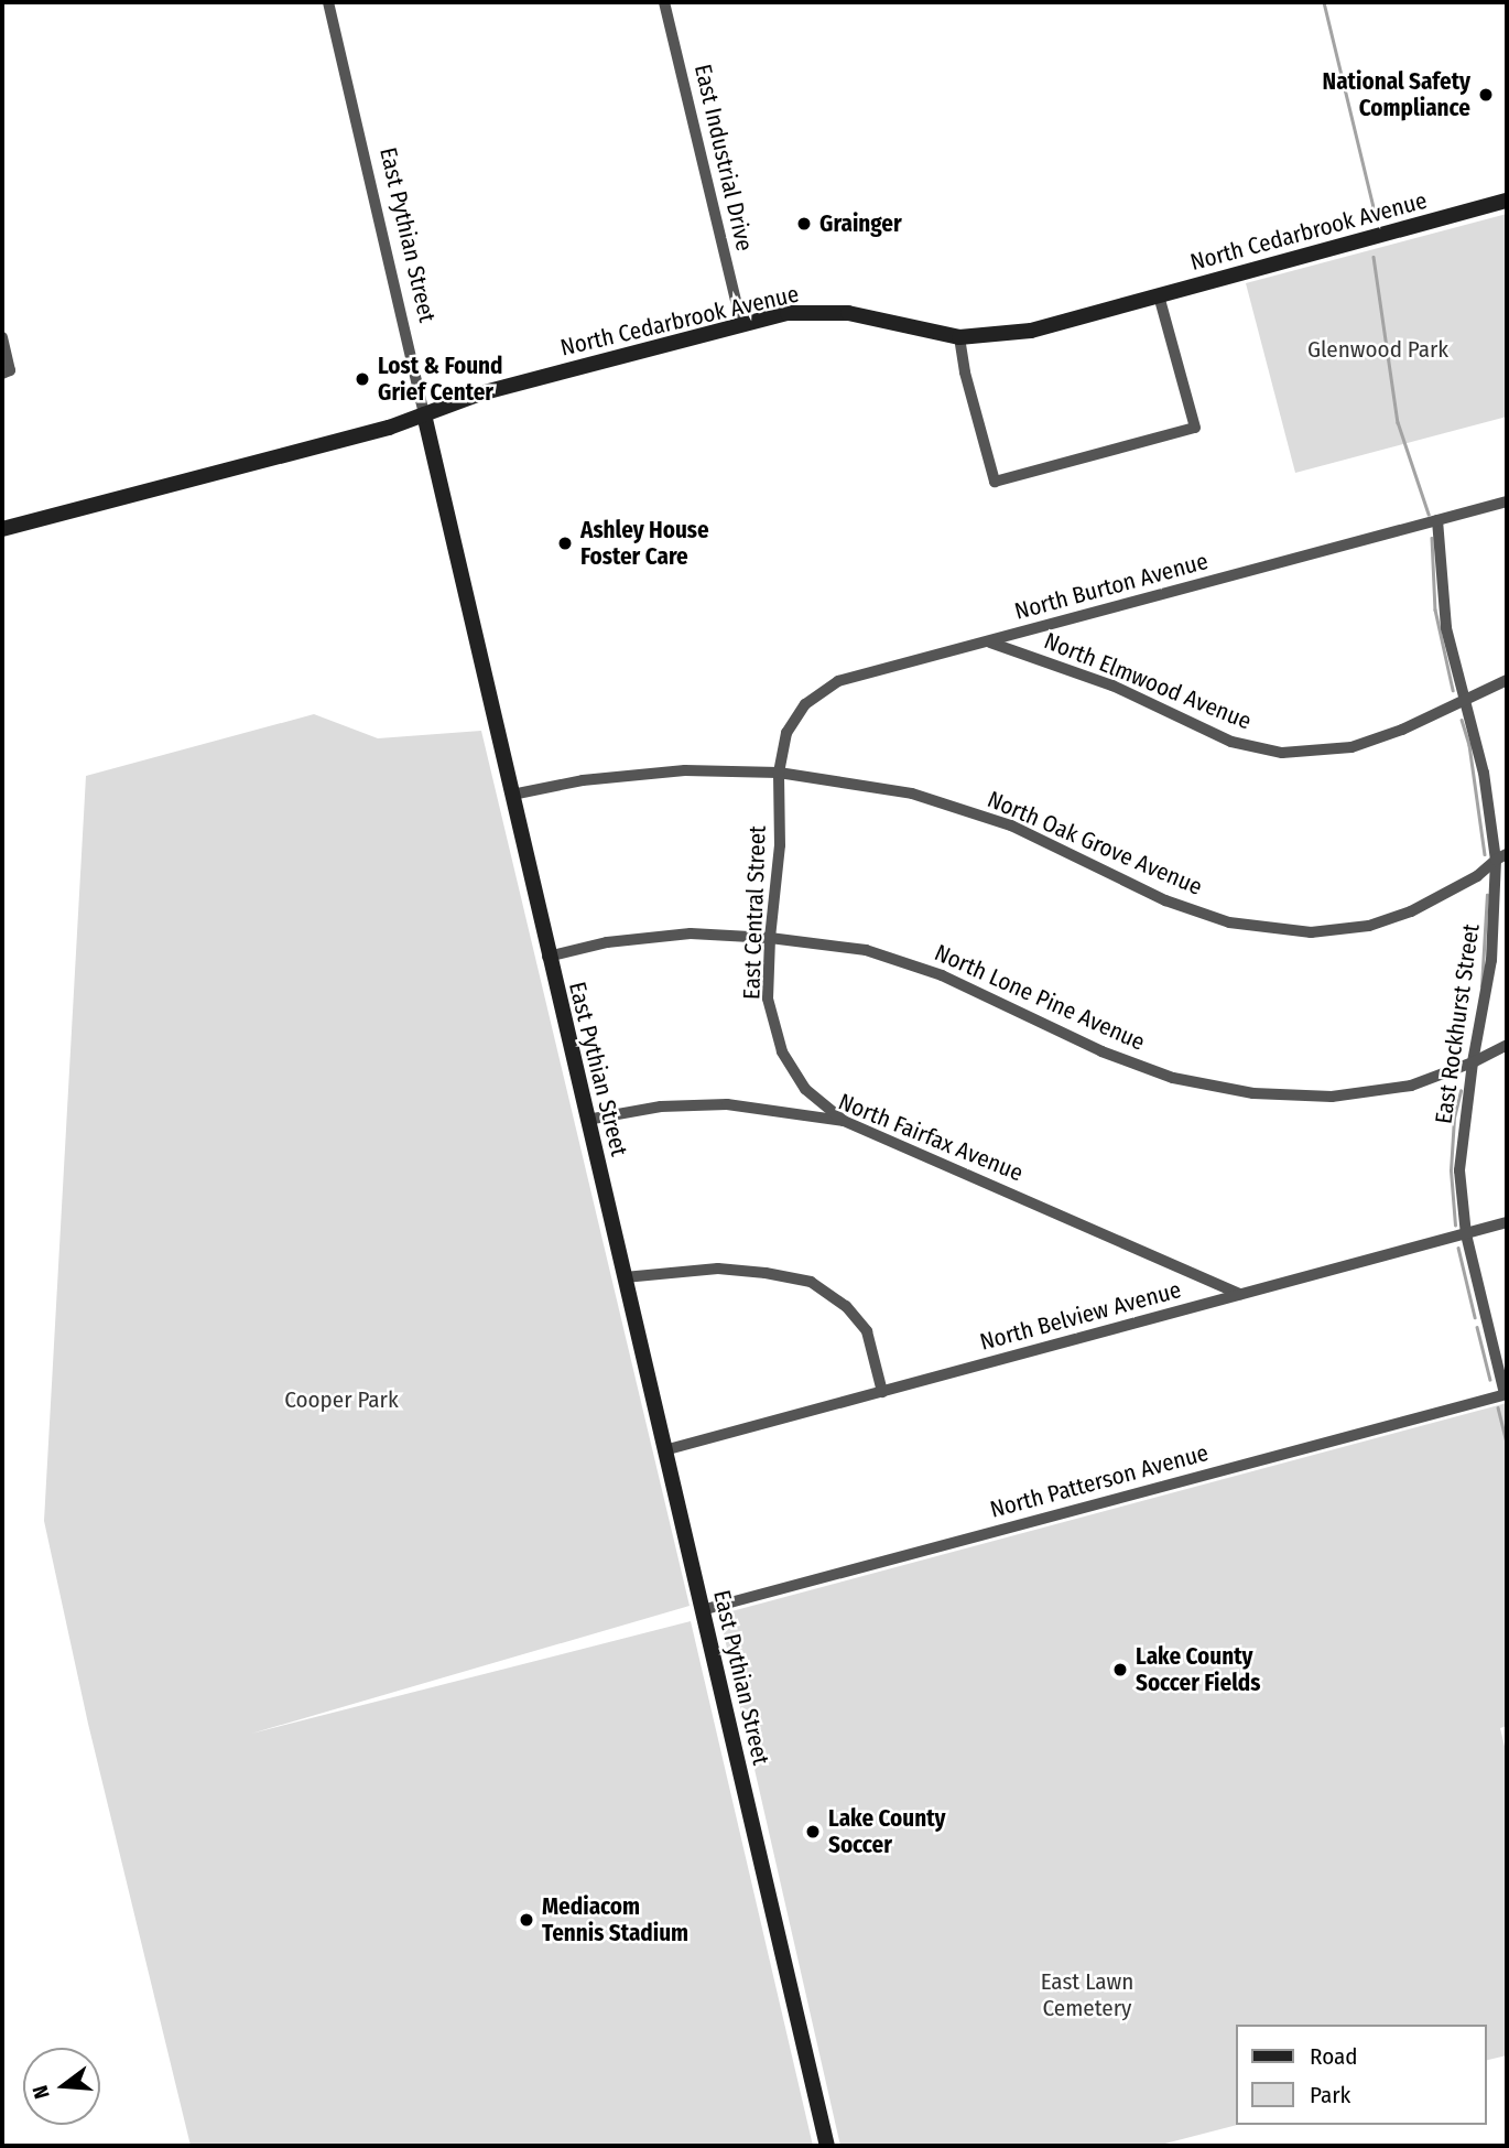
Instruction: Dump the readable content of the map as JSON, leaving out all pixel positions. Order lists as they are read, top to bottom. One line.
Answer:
{"streets":{"street":["East Industrial Drive","North Cedarbrook Avenue","East Pythian Street","North Burton Avenue","North Elmwood Avenue","North Oak Grove Avenue","East Central Street","North Lone Pine Avenue","East Rockhurst Street","North Fairfax Avenue","North Belview Avenue","North Patterson Avenue"]},"crossings":[["East Industrial Drive","North Cedarbrook Avenue"],["North Cedarbrook Avenue","East Pythian Street"],["East Pythian Street","North Oak Grove Avenue"],["East Pythian Street","North Lone Pine Avenue"],["East Pythian Street","North Fairfax Avenue"],["East Pythian Street","North Belview Avenue"],["East Pythian Street","North Patterson Avenue"],["North Burton Avenue","North Elmwood Avenue"],["North Burton Avenue","North Oak Grove Avenue"],["North Burton Avenue","East Central Street"],["North Burton Avenue","East Rockhurst Street"],["North Elmwood Avenue","East Rockhurst Street"],["North Oak Grove Avenue","East Central Street"],["North Oak Grove Avenue","East Rockhurst Street"],["East Central Street","North Lone Pine Avenue"],["East Central Street","North Fairfax Avenue"],["North Lone Pine Avenue","East Rockhurst Street"],["East Rockhurst Street","North Belview Avenue"],["East Rockhurst Street","North Patterson Avenue"],["North Fairfax Avenue","North Belview Avenue"]],"parks":["Glenwood Park","Cooper Park","East Lawn Cemetery"],"places":["National Safety Compliance","Grainger","Lost & Found Grief Center","Ashley House Foster Care","Lake County Soccer Fields","Lake County Soccer","Mediacom Tennis Stadium"],"legend":["Road","Park"],"north":"left"}
